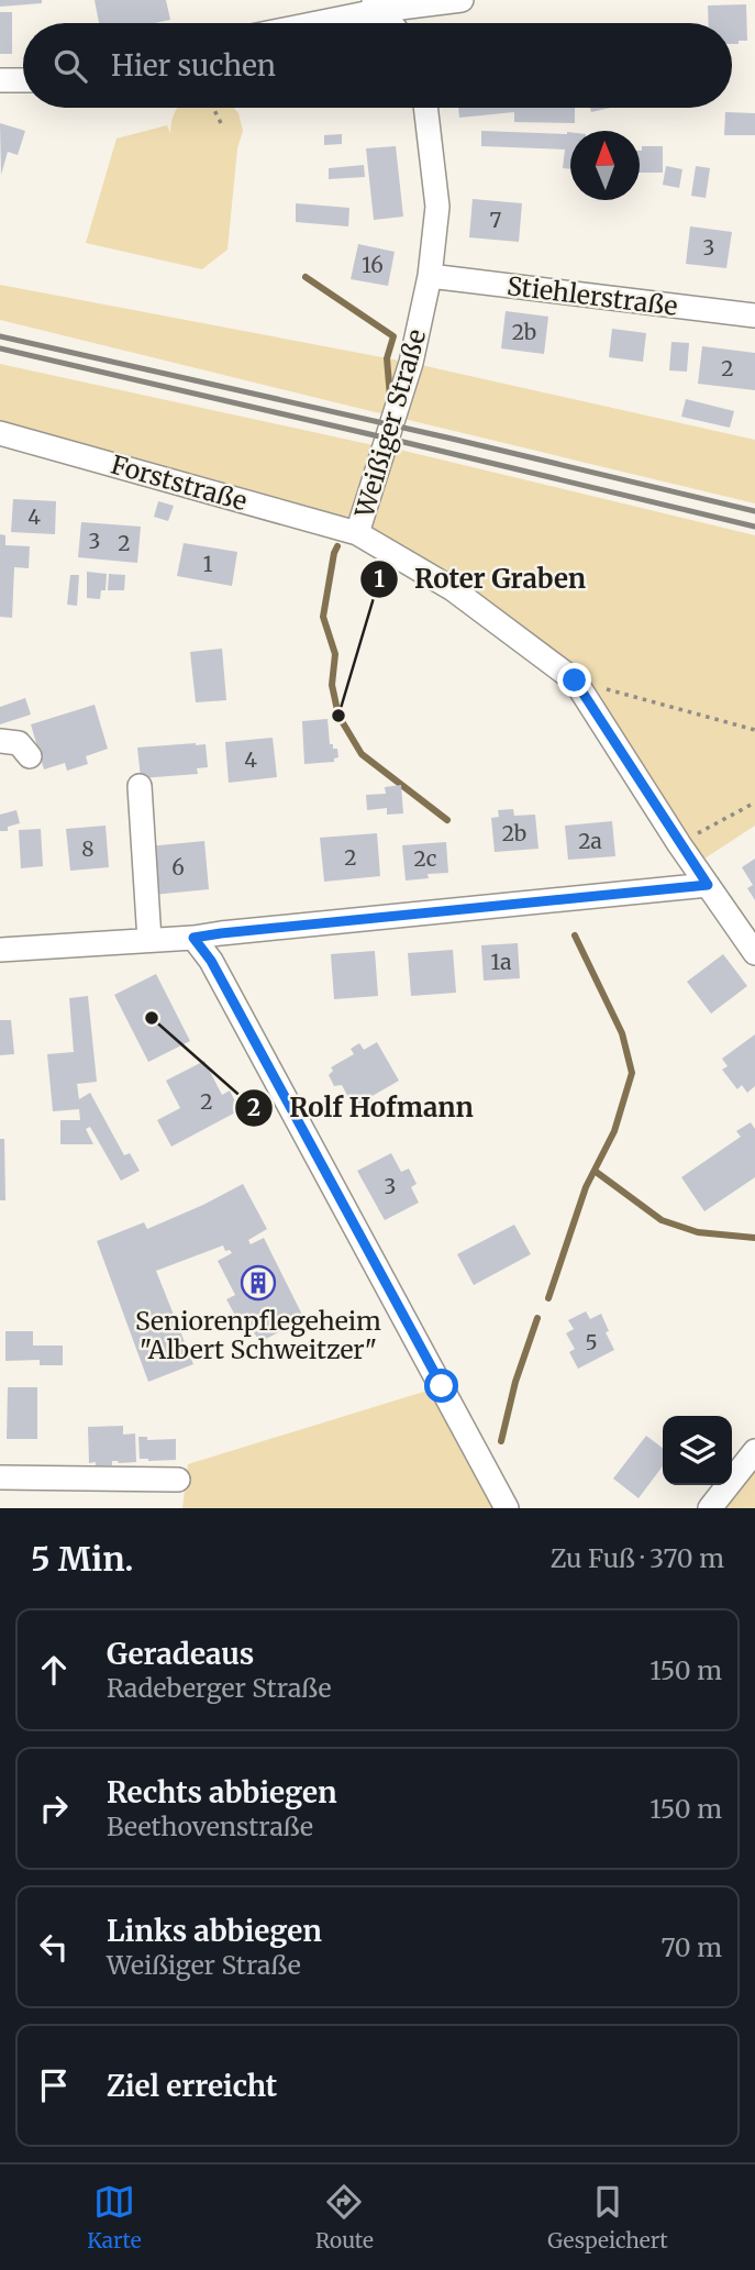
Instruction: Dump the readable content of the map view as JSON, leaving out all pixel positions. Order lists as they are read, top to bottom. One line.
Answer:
{"streets":{"street":["Stiehlerstraße","Weißiger Straße","Forststraße"]},"crossings":[["Stiehlerstraße","Weißiger Straße"],["Weißiger Straße","Forststraße"]],"places":{"other":["Roter Graben","Rolf Hofmann"],"building":["Seniorenpflegeheim \"Albert Schweitzer\""]},"house_numbers":["7","3","16","2b","2","4","3","2","1","4","2b","2a","8","2","2c","6","1a","2","3","5"],"north":"top","page":{"search":"Hier suchen","heading":["5 Min.","Zu Fuß · 370 m"],"list":[["Geradeaus","Radeberger Straße","150 m"],["Rechts abbiegen","Beethovenstraße","150 m"],["Links abbiegen","Weißiger Straße","70 m"],"Ziel erreicht"],"nav":["Karte","Route","Gespeichert"]}}
